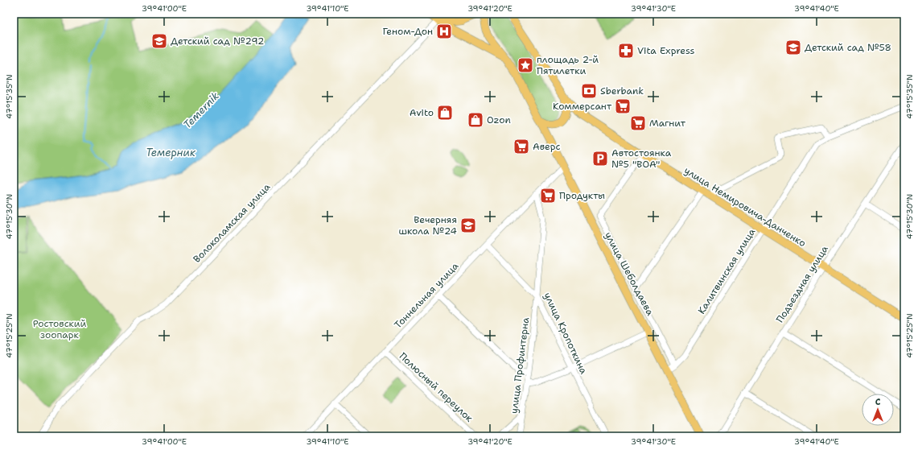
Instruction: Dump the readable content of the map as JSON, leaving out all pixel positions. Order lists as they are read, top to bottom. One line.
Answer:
{"streets":{"main road":["улица Немировича-Данченко","улица Шеболдаева"],"street":["Волоколамская улица","Калитвинская улица","Подъездная улица","Тоннельная улица","улица Кропоткина","улица Профинтерна","Полюсный переулок"]},"crossings":[["улица Немировича-Данченко","Калитвинская улица"],["улица Немировича-Данченко","Подъездная улица"],["Калитвинская улица","улица Шеболдаева"],["улица Шеболдаева","Тоннельная улица"],["Тоннельная улица","улица Кропоткина"],["Тоннельная улица","Полюсный переулок"],["улица Кропоткина","улица Профинтерна"]],"water":["Temernik","Темерник"],"parks":["Ростовский зоопарк"],"places":{"hospital":["Геном-Дон"],"school or university":["Детский сад №292","Детский сад №58","Вечерняя школа №24"],"pharmacy":["Vita Express"],"place":["площадь 2-й Пятилетки"],"bank":["Sberbank"],"supermarket":["Коммерсант","Магнит","Аверс","Продукты"],"shop":["Avito","Ozon"],"parking":["Автостоянка №5 \"ВОА\""]},"north":"top","coordinates":["39°41'00\"E","39°41'10\"E","39°41'20\"E","39°41'30\"E","39°41'40\"E","47°15'35\"N","47°15'30\"N","47°15'25\"N"]}
